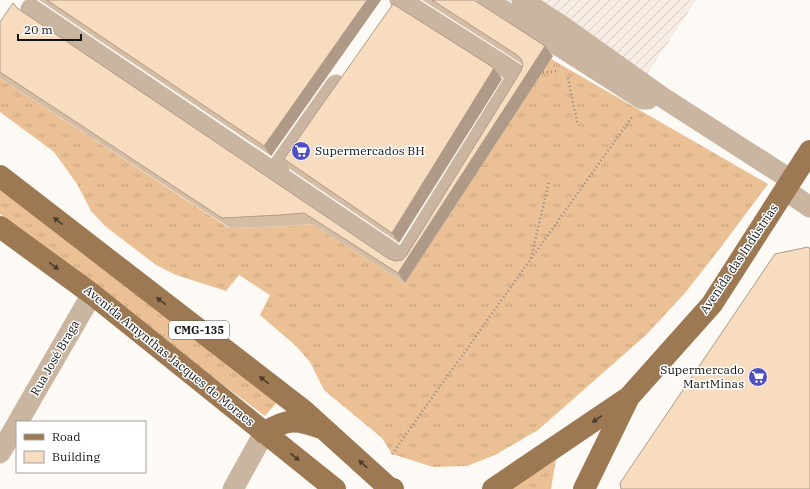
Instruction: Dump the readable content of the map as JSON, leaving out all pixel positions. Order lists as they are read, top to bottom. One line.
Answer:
{"streets":{"main road":["Avenida das Indústrias","CMG-135","Avenida Amynthas Jacques de Moraes"],"street":["Rua José Braga"]},"crossings":[["Avenida Amynthas Jacques de Moraes","Rua José Braga"]],"places":{"supermarket":["Supermercados BH","Supermercado MartMinas"]},"legend":["Road","Building"],"scale_bar":"20 m"}
